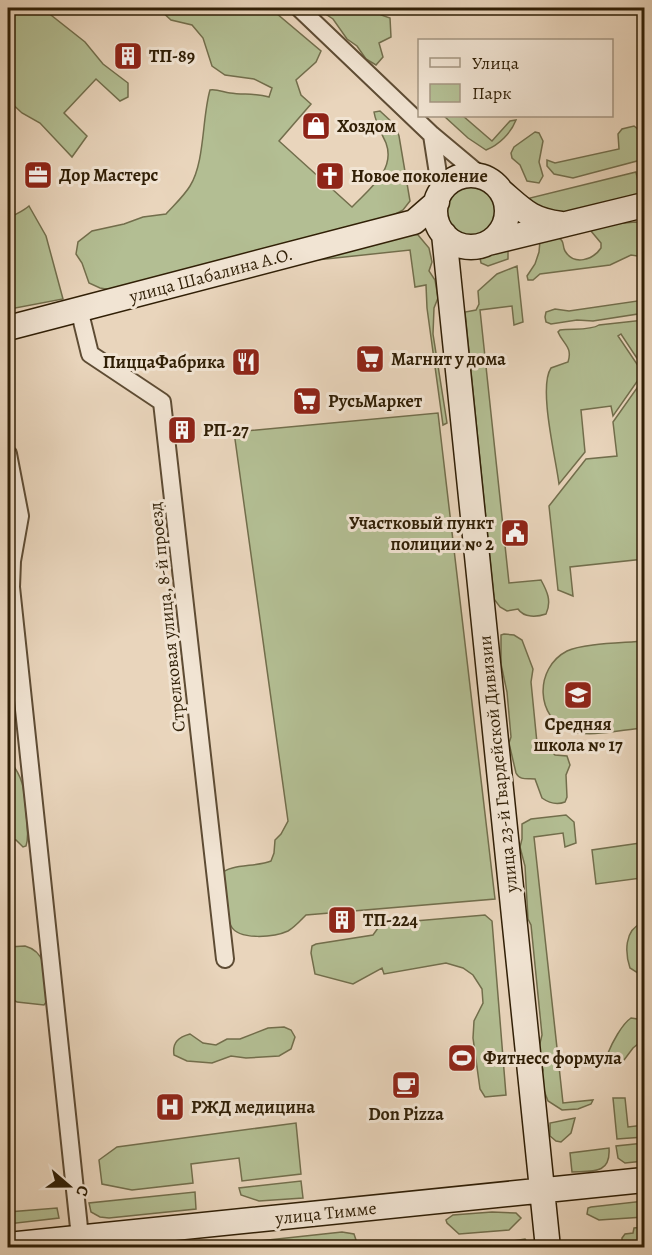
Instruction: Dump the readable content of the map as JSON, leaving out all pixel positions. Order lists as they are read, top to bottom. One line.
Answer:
{"streets":{"street":["улица Шабалина А.О.","Стрелковая улица, 8-й проезд","улица 23-й Гвардейской Дивизии","улица Тимме"]},"crossings":[["улица Шабалина А.О.","Стрелковая улица, 8-й проезд"],["улица 23-й Гвардейской Дивизии","улица Тимме"]],"places":{"building":["ТП-89","РП-27","ТП-224"],"shop":["Хоздом"],"office":["Дор Мастерс"],"church":["Новое поколение"],"supermarket":["Магнит у дома","РусьМаркет"],"restaurant":["ПиццаФабрика"],"public building":["Участковый пункт полиции № 2"],"school or university":["Средняя школа № 17"],"sports":["Фитнесс формула"],"cafe":["Don Pizza"],"hospital":["РЖД медицина"]},"legend":["Улица","Парк"],"north":"right"}
